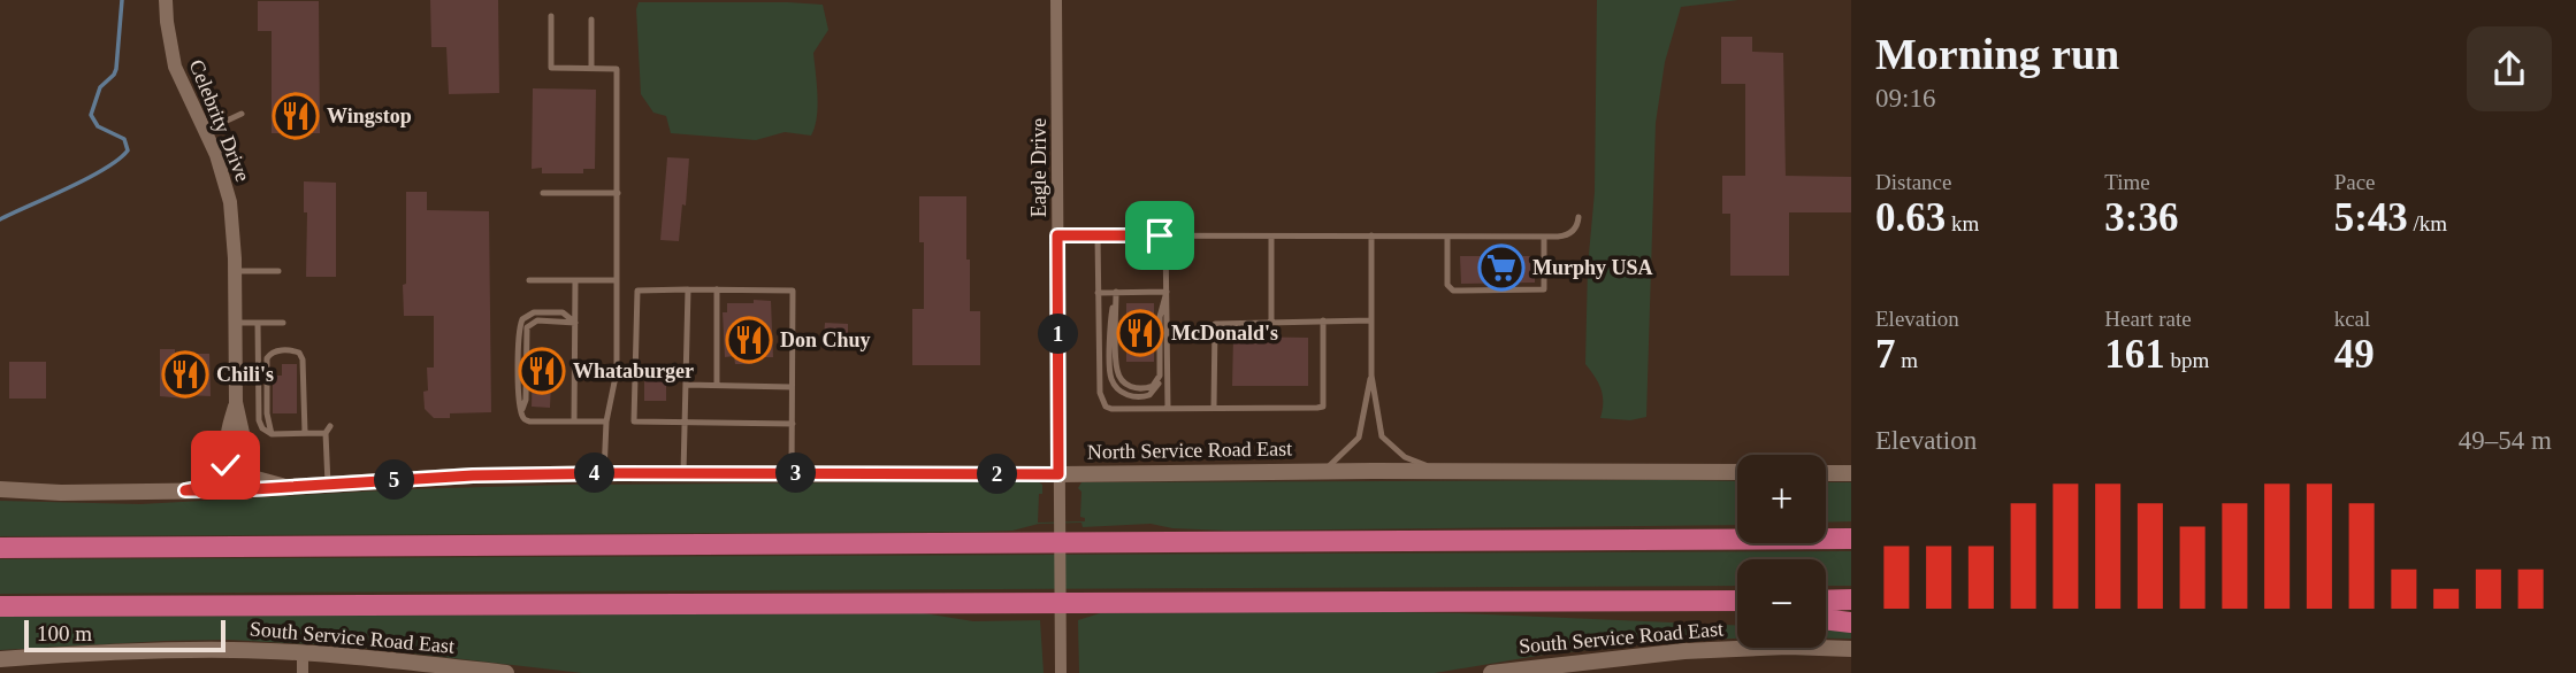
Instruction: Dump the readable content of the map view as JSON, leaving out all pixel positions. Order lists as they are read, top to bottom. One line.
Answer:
{"streets":{"main road":["North Service Road East","South Service Road East"],"street":["Celebrity Drive","Eagle Drive"]},"crossings":[["Eagle Drive","North Service Road East"]],"places":{"restaurant":["Wingstop","McDonald's","Don Chuy","Whataburger","Chili's"],"supermarket":["Murphy USA"]},"scale_bar":"100 m","page":{"heading":["Morning run","09:16"],"stats":[["Distance","0.63 km"],["Time","3:36"],["Pace","5:43 /km"],["Elevation","7 m"],["Heart rate","161 bpm"],["kcal","49"]],"pins":["1","3","4","2","5"],"chart":["Elevation","49–54 m"],"map_buttons":["+","−"],"scale":"100 m"}}
